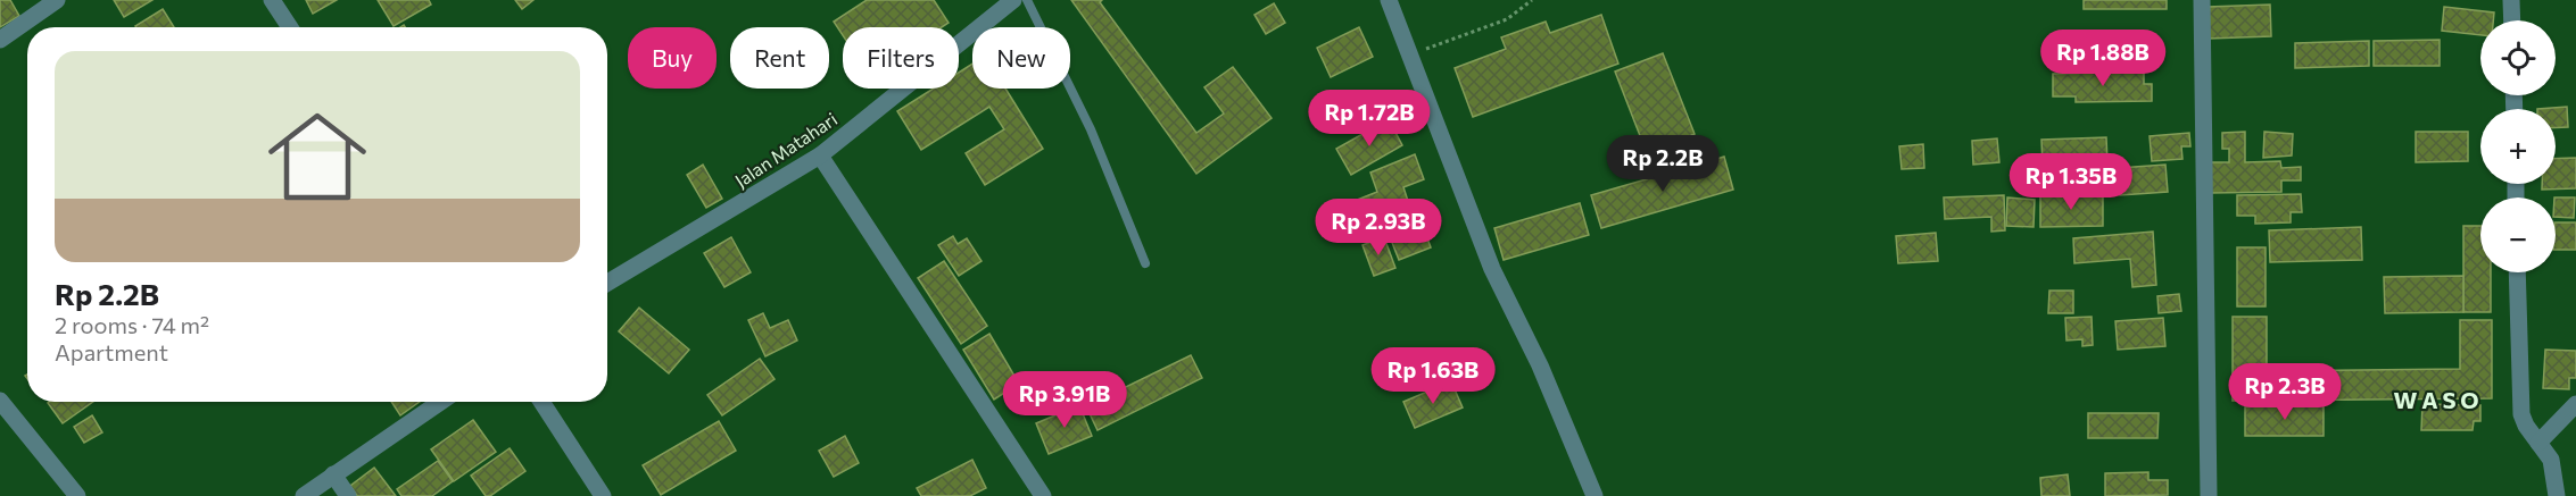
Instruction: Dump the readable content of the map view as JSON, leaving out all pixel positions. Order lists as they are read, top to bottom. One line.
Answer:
{"streets":{"street":["Jalan Matahari"]},"districts":["W A S O"],"page":{"map_buttons":["+","−"],"chip":["Buy","Rent","Filters","New"],"list":[{"name":"Rp 2.2B","note":"2 rooms · 74 m² · Apartment"}],"price":["Rp 1.88B","Rp 1.72B","Rp 2.2B","Rp 1.35B","Rp 2.93B","Rp 1.63B","Rp 2.3B","Rp 3.91B"]}}
